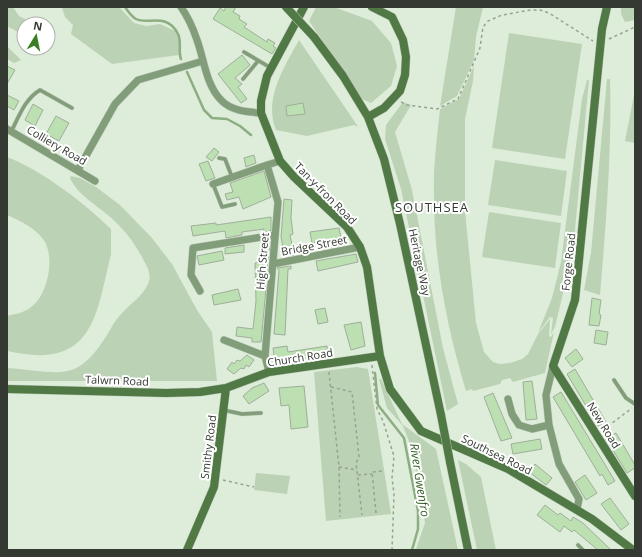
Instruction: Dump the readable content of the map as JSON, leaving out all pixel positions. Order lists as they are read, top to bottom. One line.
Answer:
{"streets":{"street":["Colliery Road","Tan-y-fron Road","Bridge Street","High Street","Heritage Way","Forge Road","Church Road","Talwrn Road","New Road","Smithy Road","Southsea Road"]},"crossings":[["Tan-y-fron Road","Bridge Street"],["Tan-y-fron Road","Church Road"],["Tan-y-fron Road","Southsea Road"],["Bridge Street","High Street"],["High Street","Church Road"],["Forge Road","New Road"],["Forge Road","Southsea Road"],["Church Road","Talwrn Road"],["Church Road","Smithy Road"],["Church Road","Southsea Road"],["Talwrn Road","Smithy Road"]],"districts":["SOUTHSEA"],"water":["River Gwenfro"],"north":"top"}
